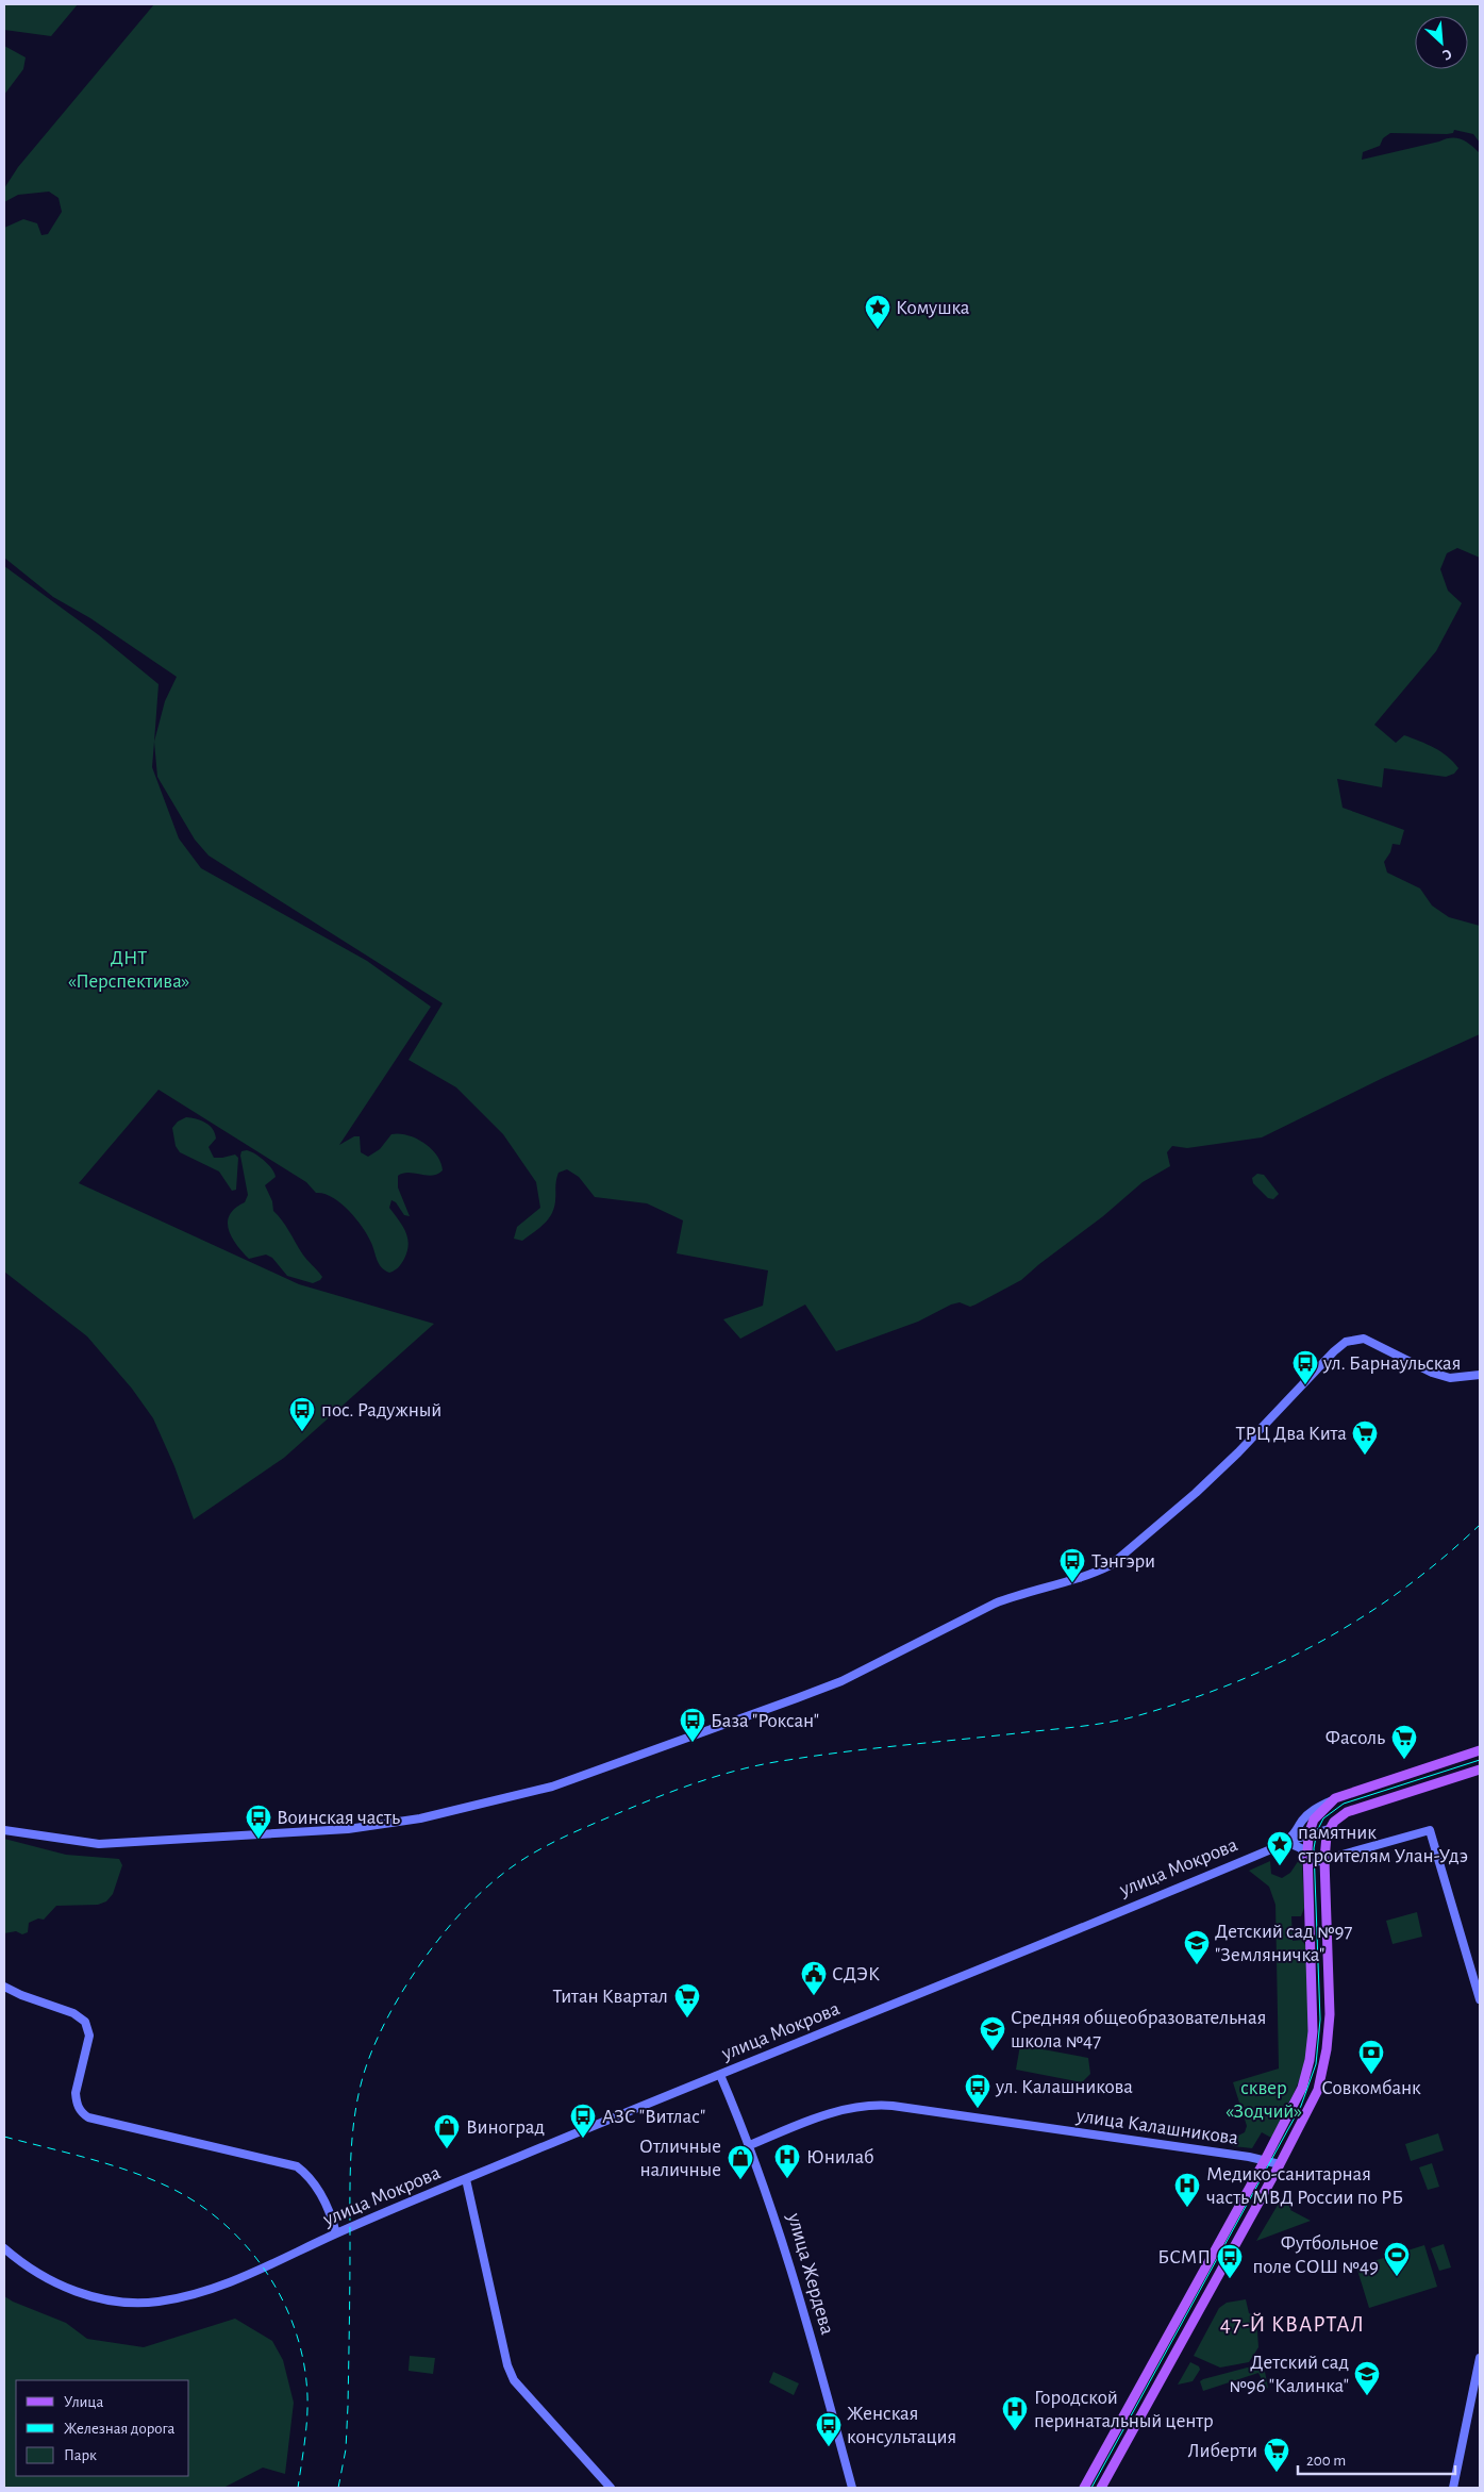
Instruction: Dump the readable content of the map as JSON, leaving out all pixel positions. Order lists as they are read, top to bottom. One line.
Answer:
{"streets":{"main road":["улица Мокрова","улица Калашникова","улица Жердева"]},"crossings":[["улица Мокрова","улица Жердева"],["улица Калашникова","улица Жердева"]],"districts":["47-Й КВАРТАЛ"],"parks":["ДНТ «Перспектива»","сквер «Зодчий»"],"places":{"place":["Комушка","памятник строителям Улан-Удэ"],"bus stop":["ул. Барнаульская","пос. Радужный","Тэнгэри","База \"Роксан\"","Воинская часть","ул. Калашникова","АЗС \"Витлас\"","БСМП","Женская консультация"],"supermarket":["ТРЦ Два Кита","Фасоль","Титан Квартал","Либерти"],"school or university":["Детский сад №97 \"Земляничка\"","Средняя общеобразовательная школа №47","Детский сад №96 \"Калинка\""],"public building":["СДЭК"],"bank":["Совкомбанк"],"shop":["Виноград","Отличные наличные"],"hospital":["Юнилаб","Медико-санитарная часть МВД России по РБ","Городской перинатальный центр"],"sports":["Футбольное поле СОШ №49"]},"legend":["Улица","Железная дорога","Парк"],"scale_bar":"200 m","north":"bottom right"}
